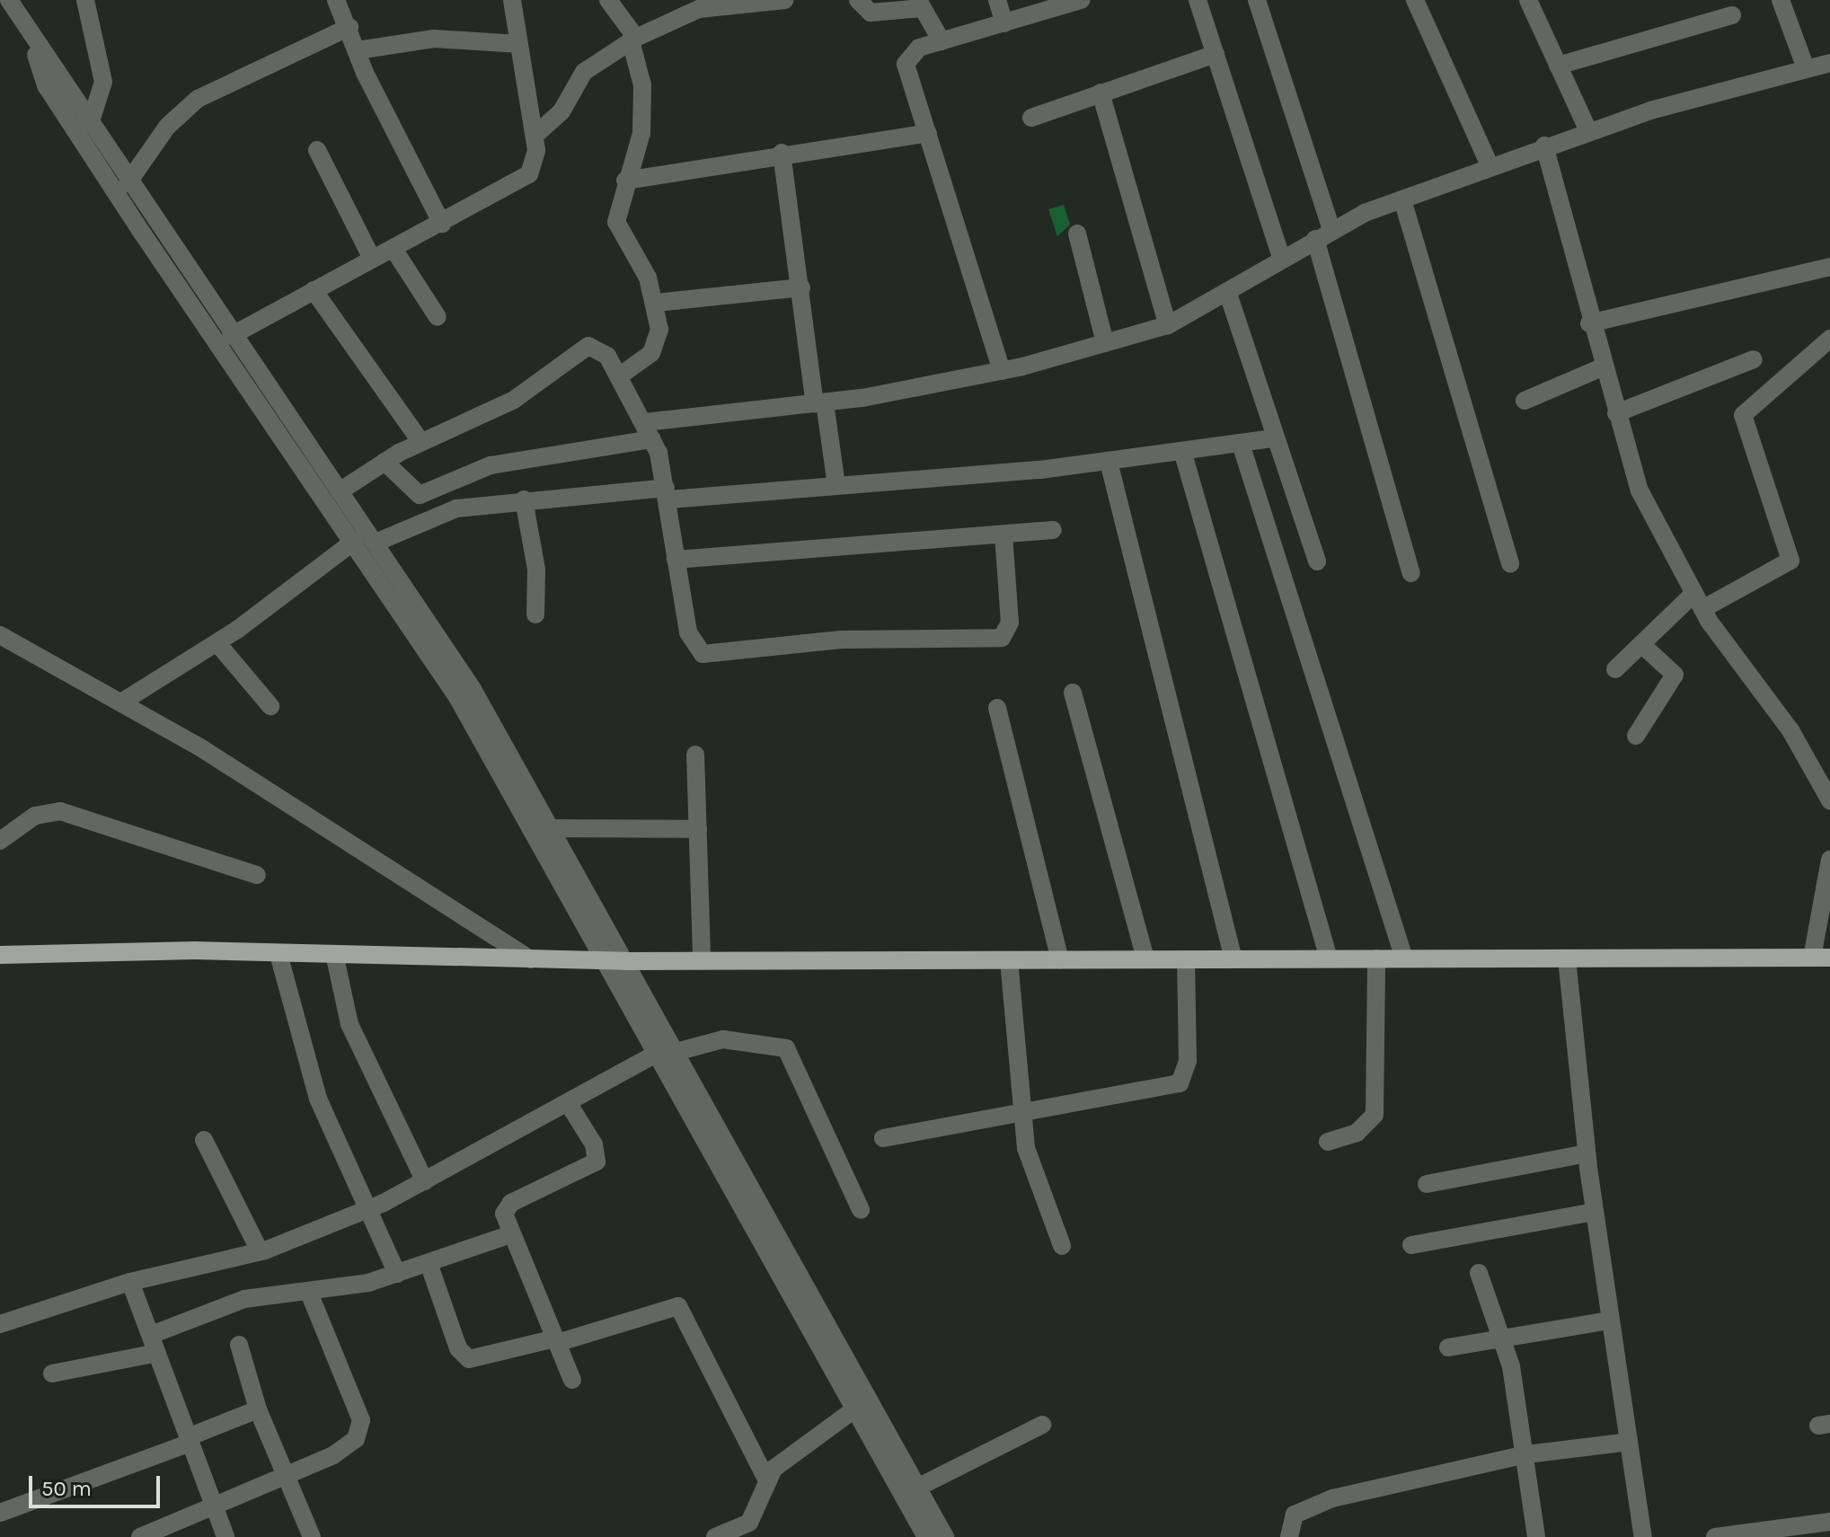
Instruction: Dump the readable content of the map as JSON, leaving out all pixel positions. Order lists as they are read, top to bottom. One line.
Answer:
{"scale_bar":"50 m"}
